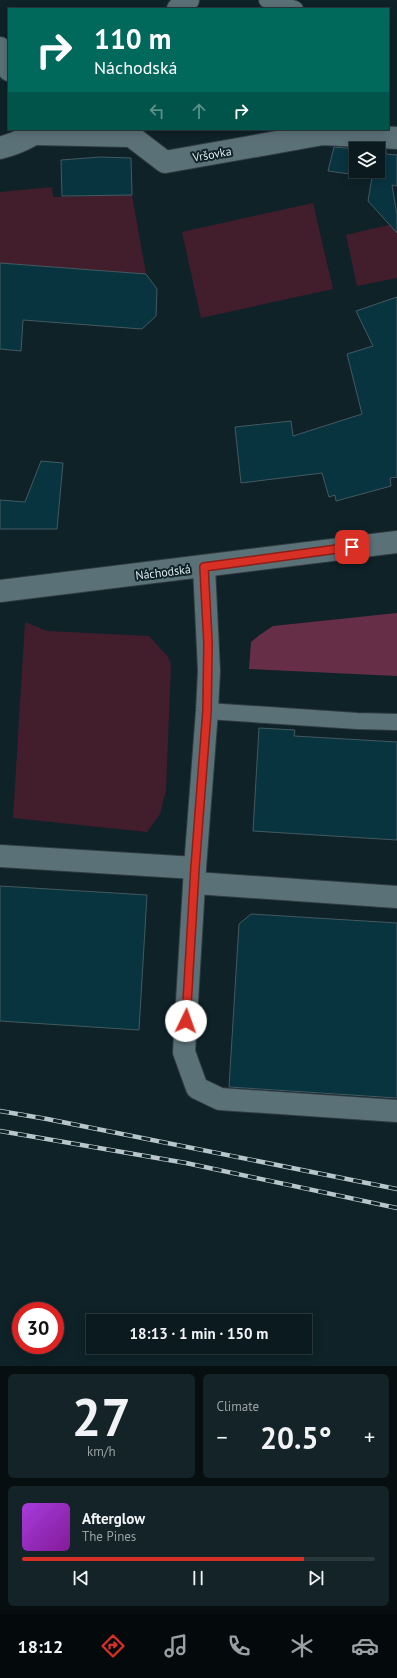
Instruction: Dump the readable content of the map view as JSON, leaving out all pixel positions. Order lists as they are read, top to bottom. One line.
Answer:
{"streets":{"street":["Vršovka","Náchodská"]},"page":{"turn":["110 m","Náchodská"],"limit":"30","trip":"18:13 · 1 min · 150 m","tile":[["27","km/h"],"Climate"],"heat":["−","20.5°","+"],"song":["Afterglow","The Pines"],"tabs":"18:12"}}
